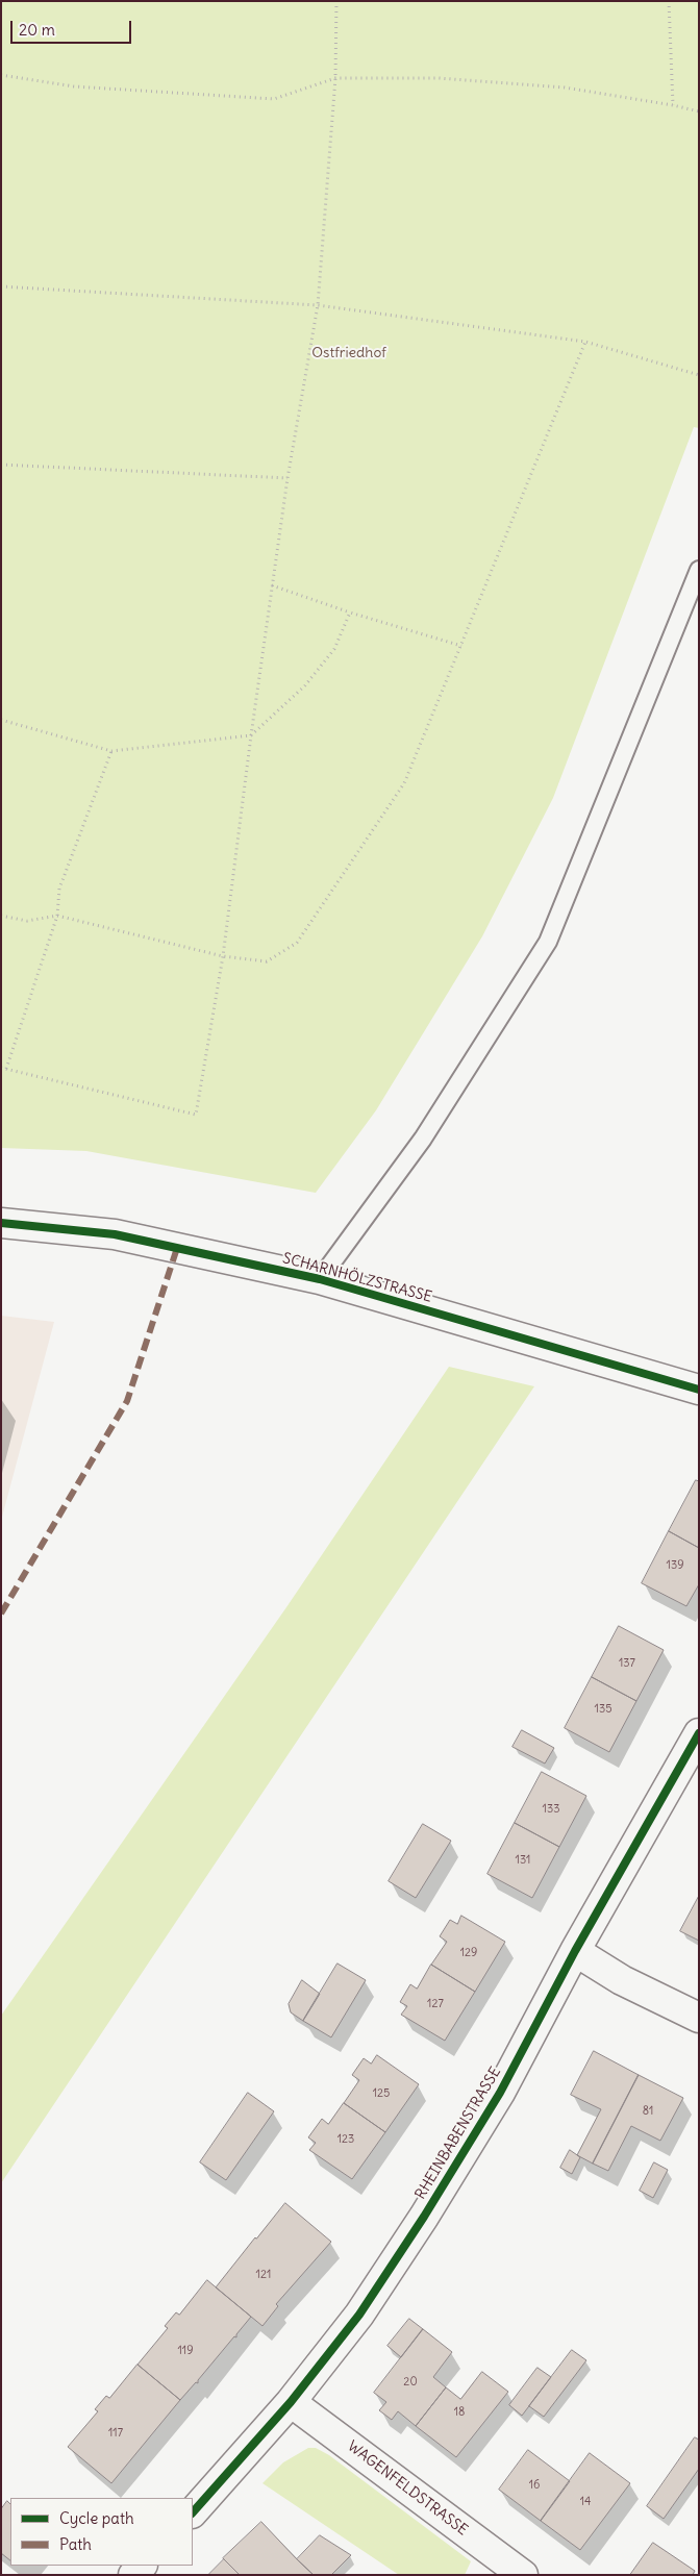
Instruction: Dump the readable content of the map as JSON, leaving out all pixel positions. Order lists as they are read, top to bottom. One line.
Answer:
{"streets":{"street":["SCHARNHÖLZSTRASSE","RHEINBABENSTRASSE","WAGENFELDSTRASSE"]},"crossings":[["RHEINBABENSTRASSE","WAGENFELDSTRASSE"]],"parks":["Ostfriedhof"],"house_numbers":["139","137","135","133","131","129","127","125","81","123","121","119","20","18","117","16","14"],"legend":["Cycle path","Path"],"scale_bar":"20 m"}
